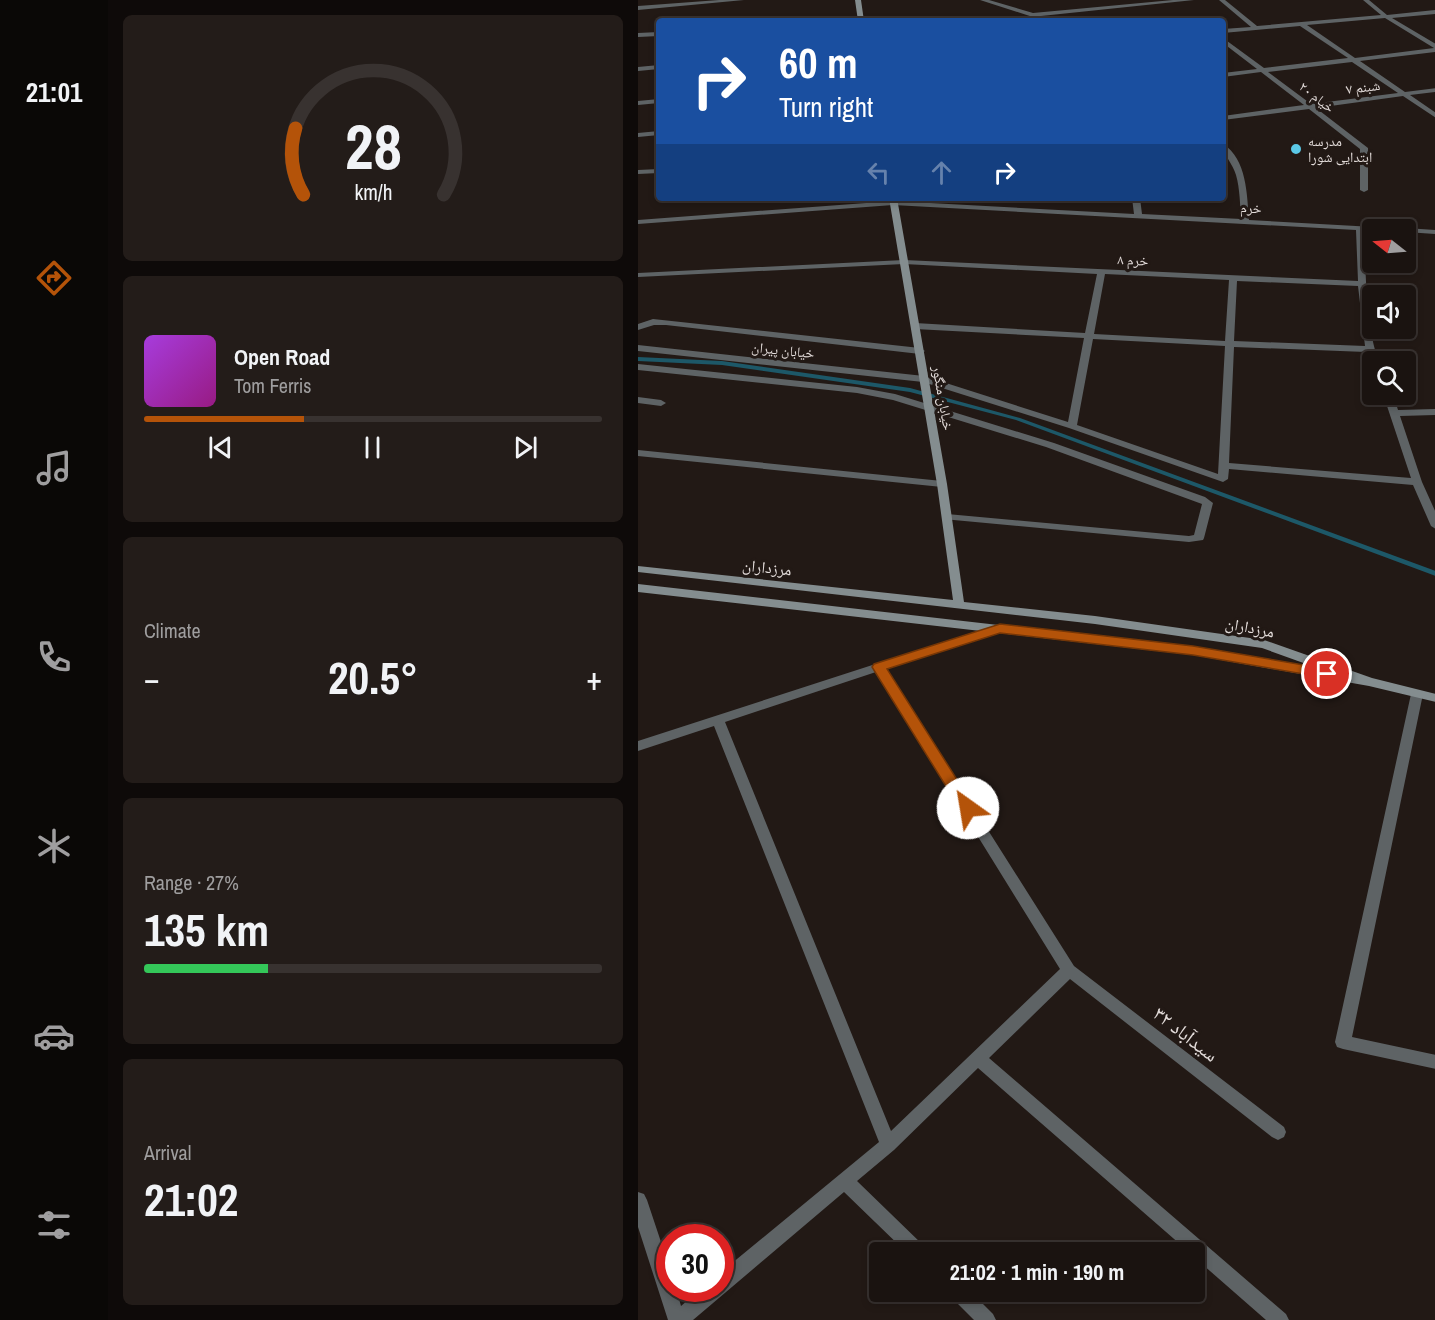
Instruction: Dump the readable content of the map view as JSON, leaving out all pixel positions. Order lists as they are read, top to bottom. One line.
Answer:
{"streets":{"street":["شبنم ۷","خیام ۲۰","خرم","خرم ۸","خیابان پیران","خیابان منگور","مرزداران","سیدآباد ۳۲"]},"crossings":[["شبنم ۷","خیام ۲۰"],["خرم ۸","خیابان منگور"],["خیابان پیران","خیابان منگور"],["خیابان منگور","مرزداران"]],"places":["مدرسه ابتدایی شورا"],"north":"left","page":{"tabs":"21:01","turn":["60 m","Turn right"],"song":["Open Road","Tom Ferris"],"tile":["Climate",["Range · 27%","135 km"],["Arrival","21:02"]],"heat":["−","20.5°","+"],"limit":"30","trip":"21:02 · 1 min · 190 m","gauge":["28","km/h"]}}
